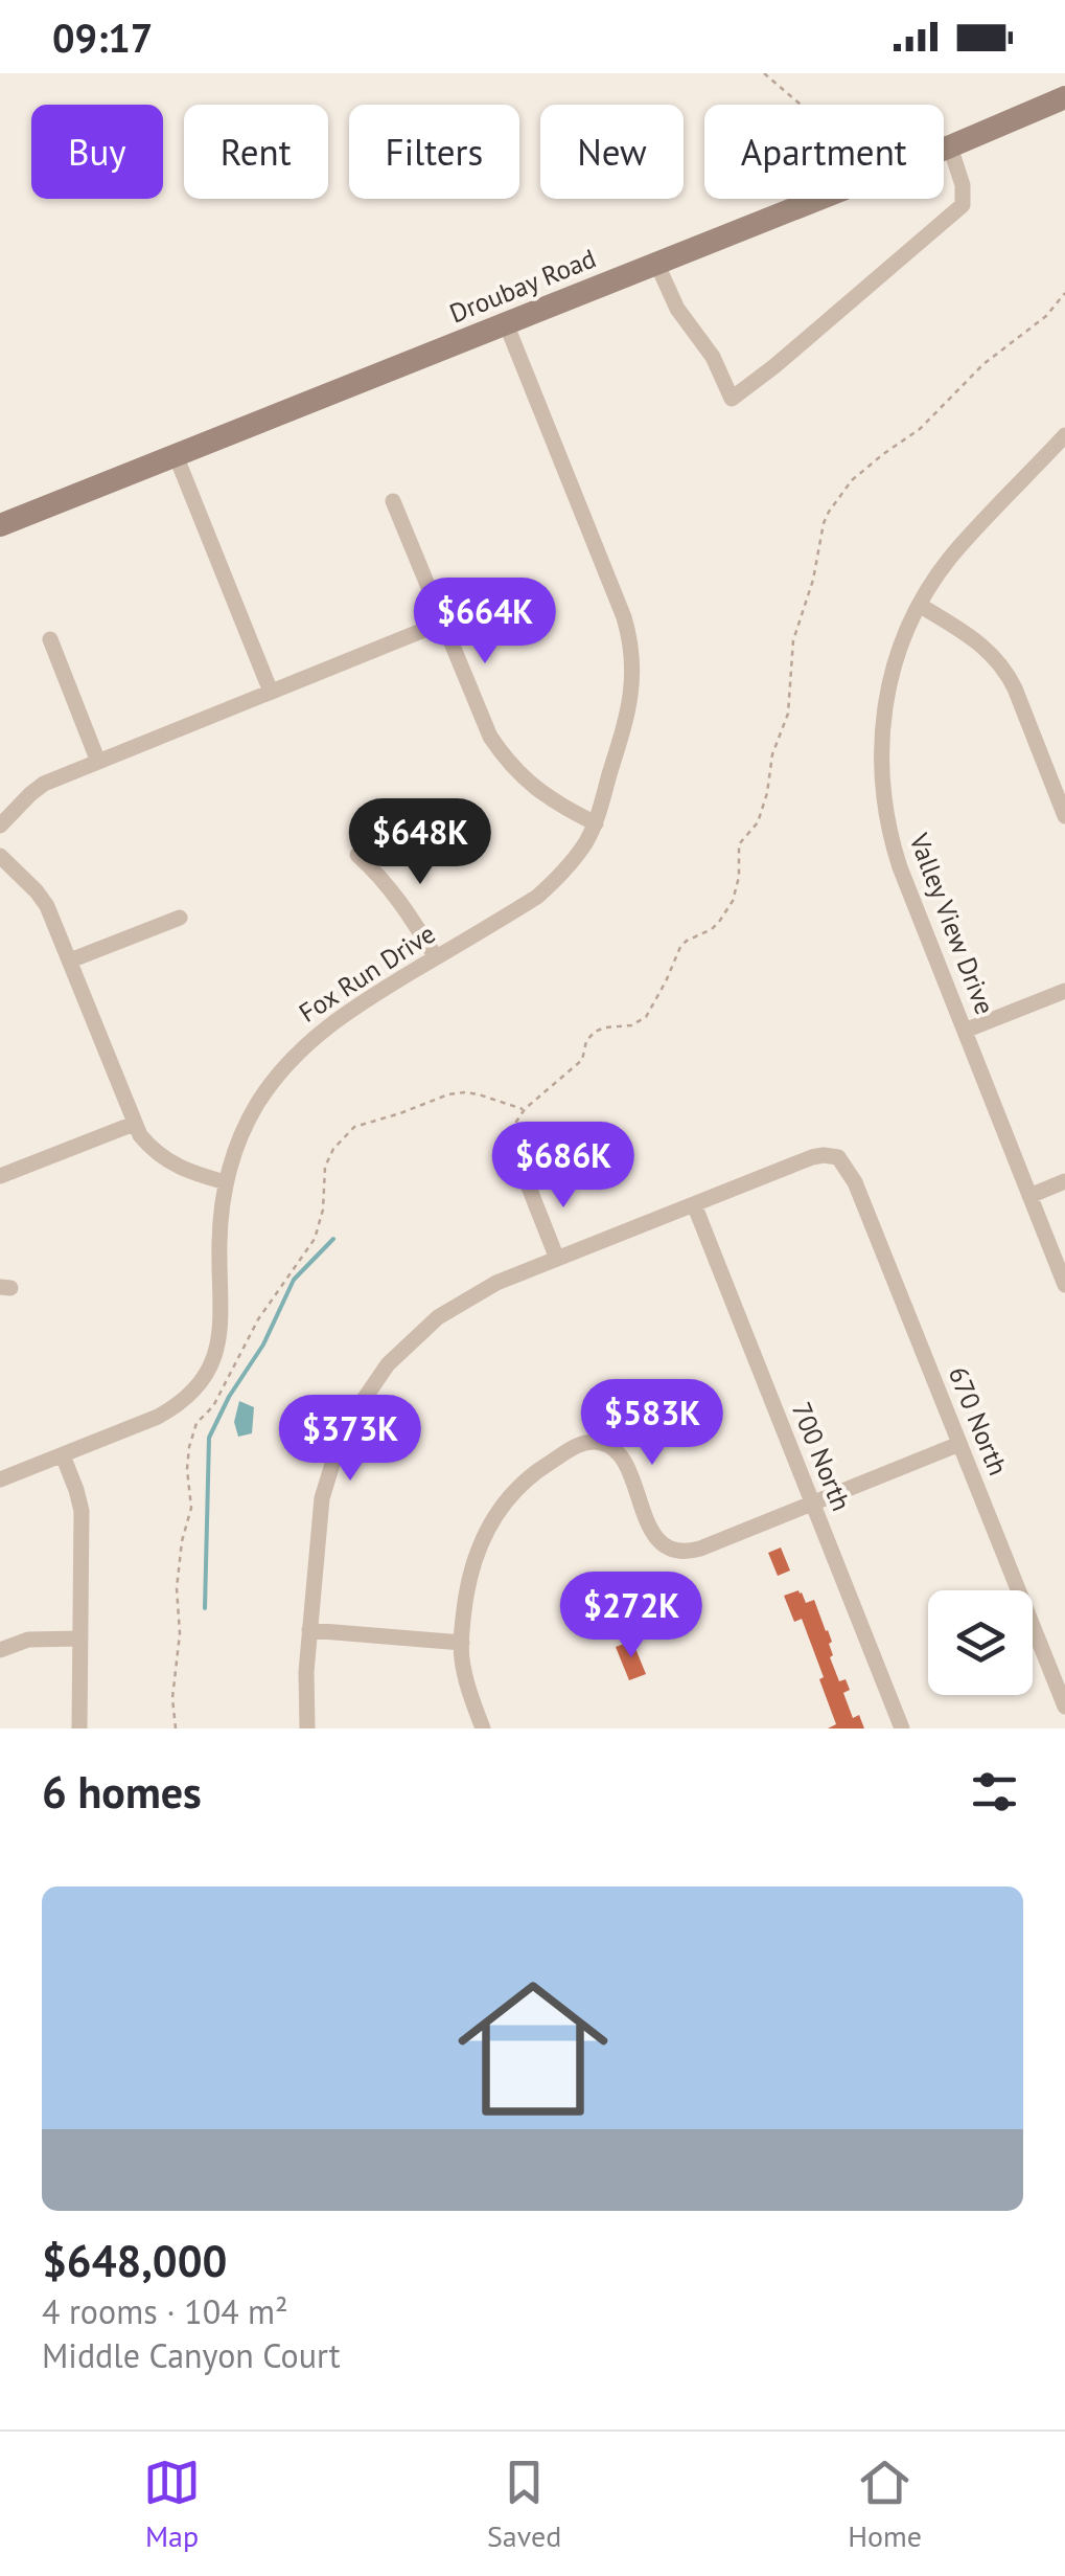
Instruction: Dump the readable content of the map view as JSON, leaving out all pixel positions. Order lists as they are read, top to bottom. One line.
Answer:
{"streets":{"street":["Droubay Road","Valley View Drive","Fox Run Drive","670 North","700 North"]},"crossings":[["Droubay Road","Fox Run Drive"],["670 North","700 North"]],"page":{"status":"09:17","chip":["Buy","Rent","Filters","New","Apartment"],"price":["$664K","$648K","$686K","$583K","$373K","$272K"],"heading":"6 homes","list":[{"name":"$648,000","note":"4 rooms · 104 m² · Middle Canyon Court"}],"tabs":["Map","Saved","Home"]}}
